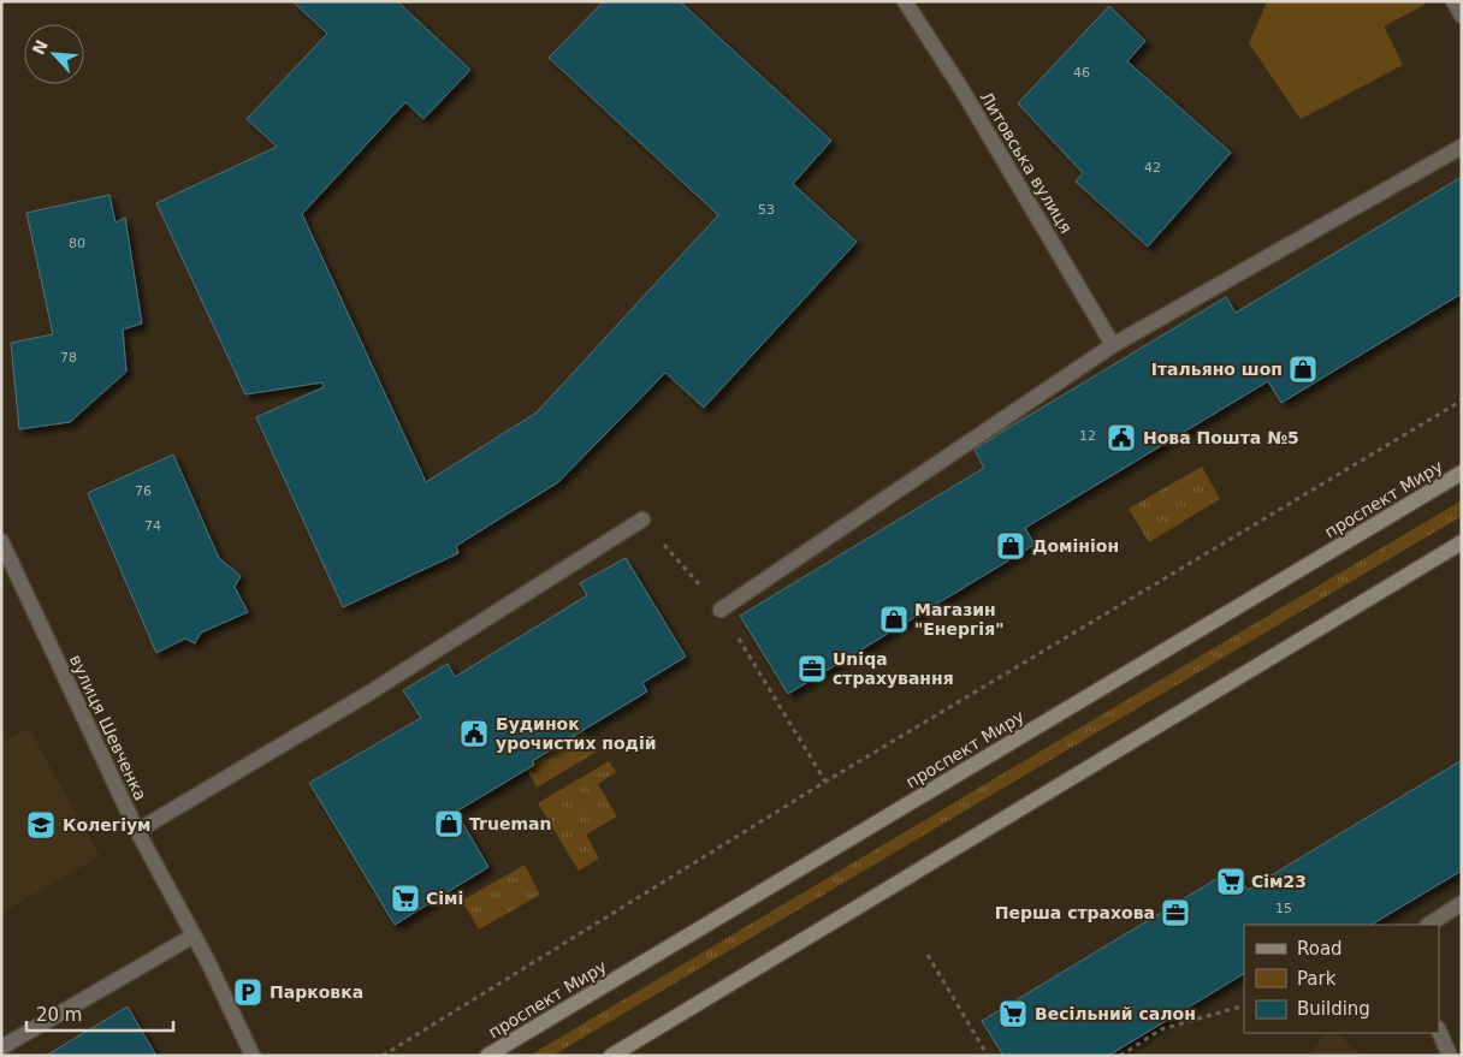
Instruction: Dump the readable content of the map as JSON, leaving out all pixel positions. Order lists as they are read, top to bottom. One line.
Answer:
{"streets":{"street":["Литовська вулиця","проспект Миру","вулиця Шевченка"]},"places":{"shop":["Італьяно шоп","Домініон","Магазин \"Енергія\"","Trueman"],"public building":["Нова Пошта №5","Будинок урочистих подій"],"office":["Uniqa страхування","Перша страхова"],"school or university":["Колегіум"],"supermarket":["Сім23","Сімі","Весільний салон"],"parking":["Парковка"]},"house_numbers":["46","42","53","80","78","12","76","74","15"],"legend":["Road","Park","Building"],"scale_bar":"20 m","north":"top left"}
